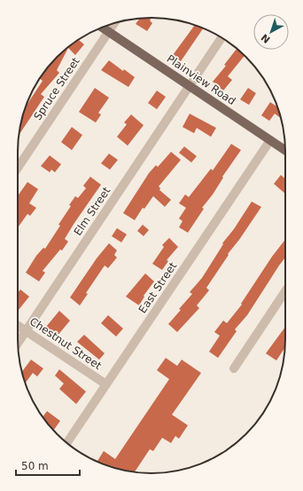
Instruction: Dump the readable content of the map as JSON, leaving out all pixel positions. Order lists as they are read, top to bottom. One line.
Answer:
{"streets":{"main road":["Plainview Road"],"street":["Spruce Street","Elm Street","East Street","Chestnut Street"]},"crossings":[["Plainview Road","Spruce Street"],["Plainview Road","Elm Street"],["Plainview Road","East Street"],["Elm Street","Chestnut Street"],["East Street","Chestnut Street"]],"scale_bar":"50 m","north":"bottom left"}
